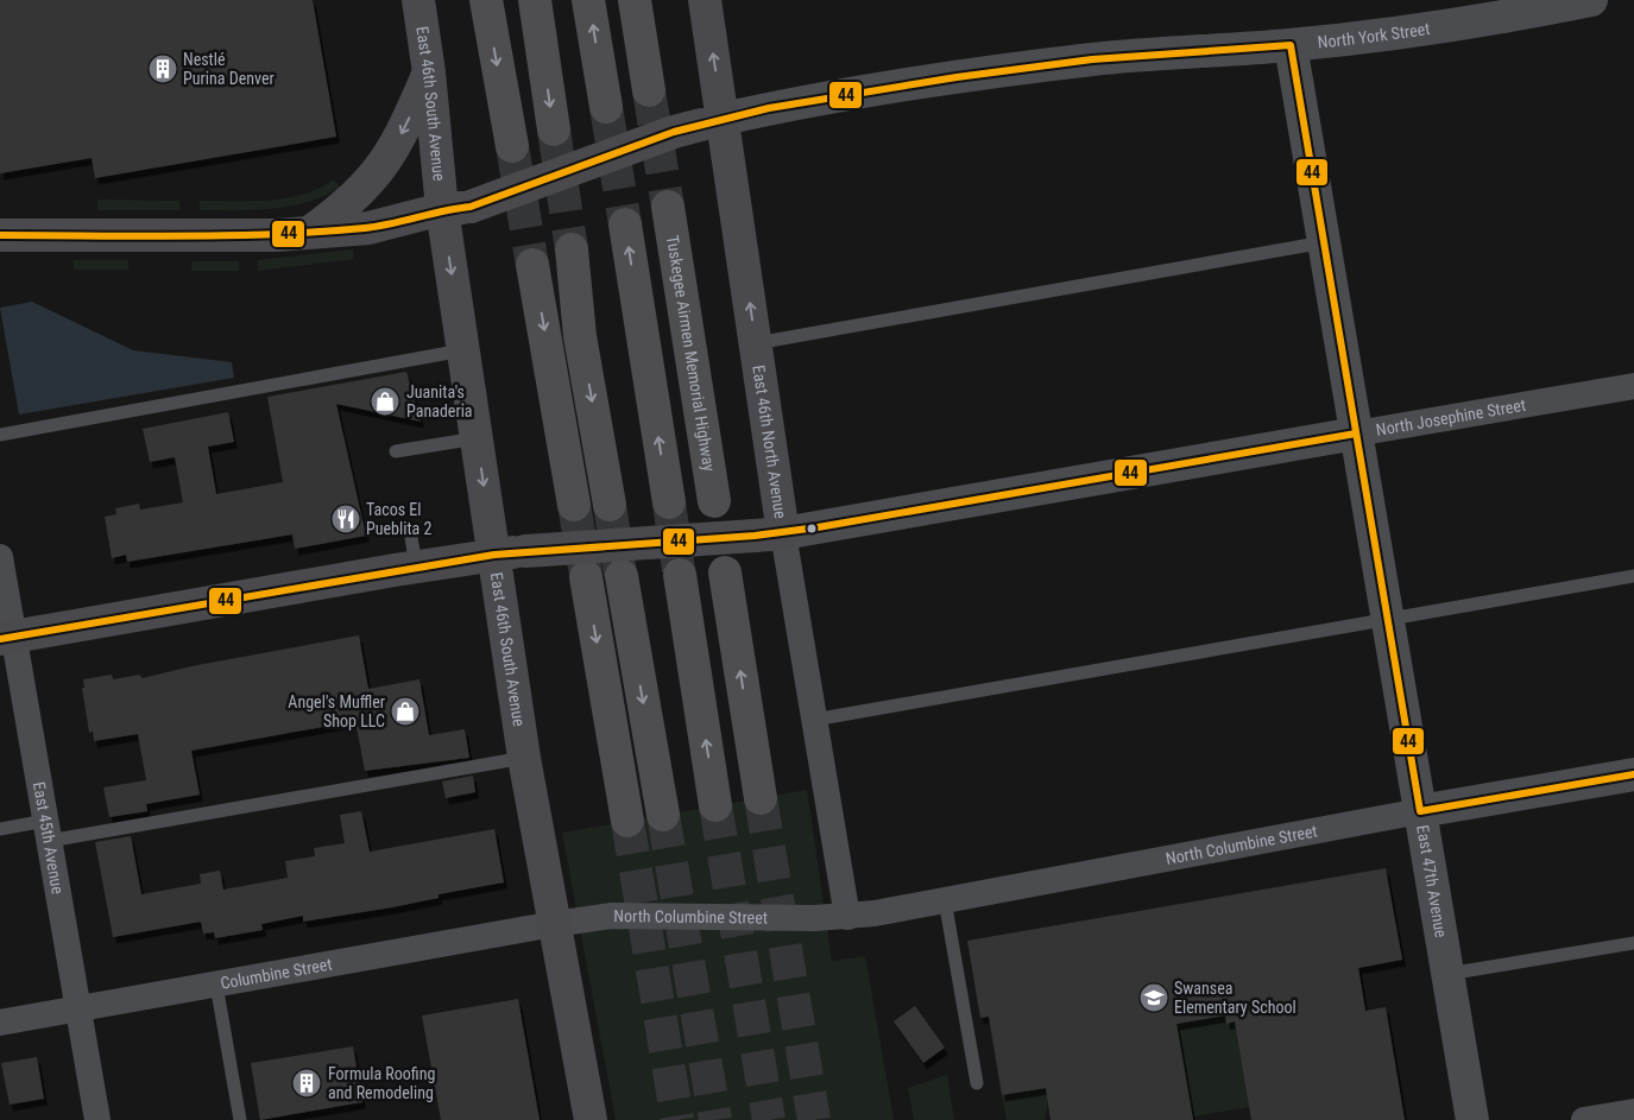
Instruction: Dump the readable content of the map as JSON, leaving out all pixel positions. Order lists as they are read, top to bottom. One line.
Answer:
{"streets":{"highway":["Tuskegee Airmen Memorial Highway"],"main road":["North York Street","East 46th South Avenue","North Josephine Street","East 46th North Avenue"],"street":["East 45th Avenue","North Columbine Street","East 47th Avenue","Columbine Street"]},"crossings":[["North York Street","East 46th South Avenue"],["North York Street","East 46th North Avenue"],["North York Street","East 47th Avenue"],["East 46th South Avenue","North Josephine Street"],["East 46th South Avenue","North Columbine Street"],["East 46th South Avenue","Columbine Street"],["North Josephine Street","East 46th North Avenue"],["North Josephine Street","East 45th Avenue"],["North Josephine Street","East 47th Avenue"],["East 46th North Avenue","North Columbine Street"],["East 45th Avenue","Columbine Street"],["North Columbine Street","East 47th Avenue"],["North Columbine Street","Columbine Street"]],"one_way":["East 46th North Avenue"],"places":{"building":["Nestlé Purina Denver","Formula Roofing and Remodeling"],"shop":["Juanita's Panaderia","Angel's Muffler Shop LLC"],"restaurant":["Tacos El Pueblita 2"],"school or university":["Swansea Elementary School"]},"lines":["transit line 44"]}
